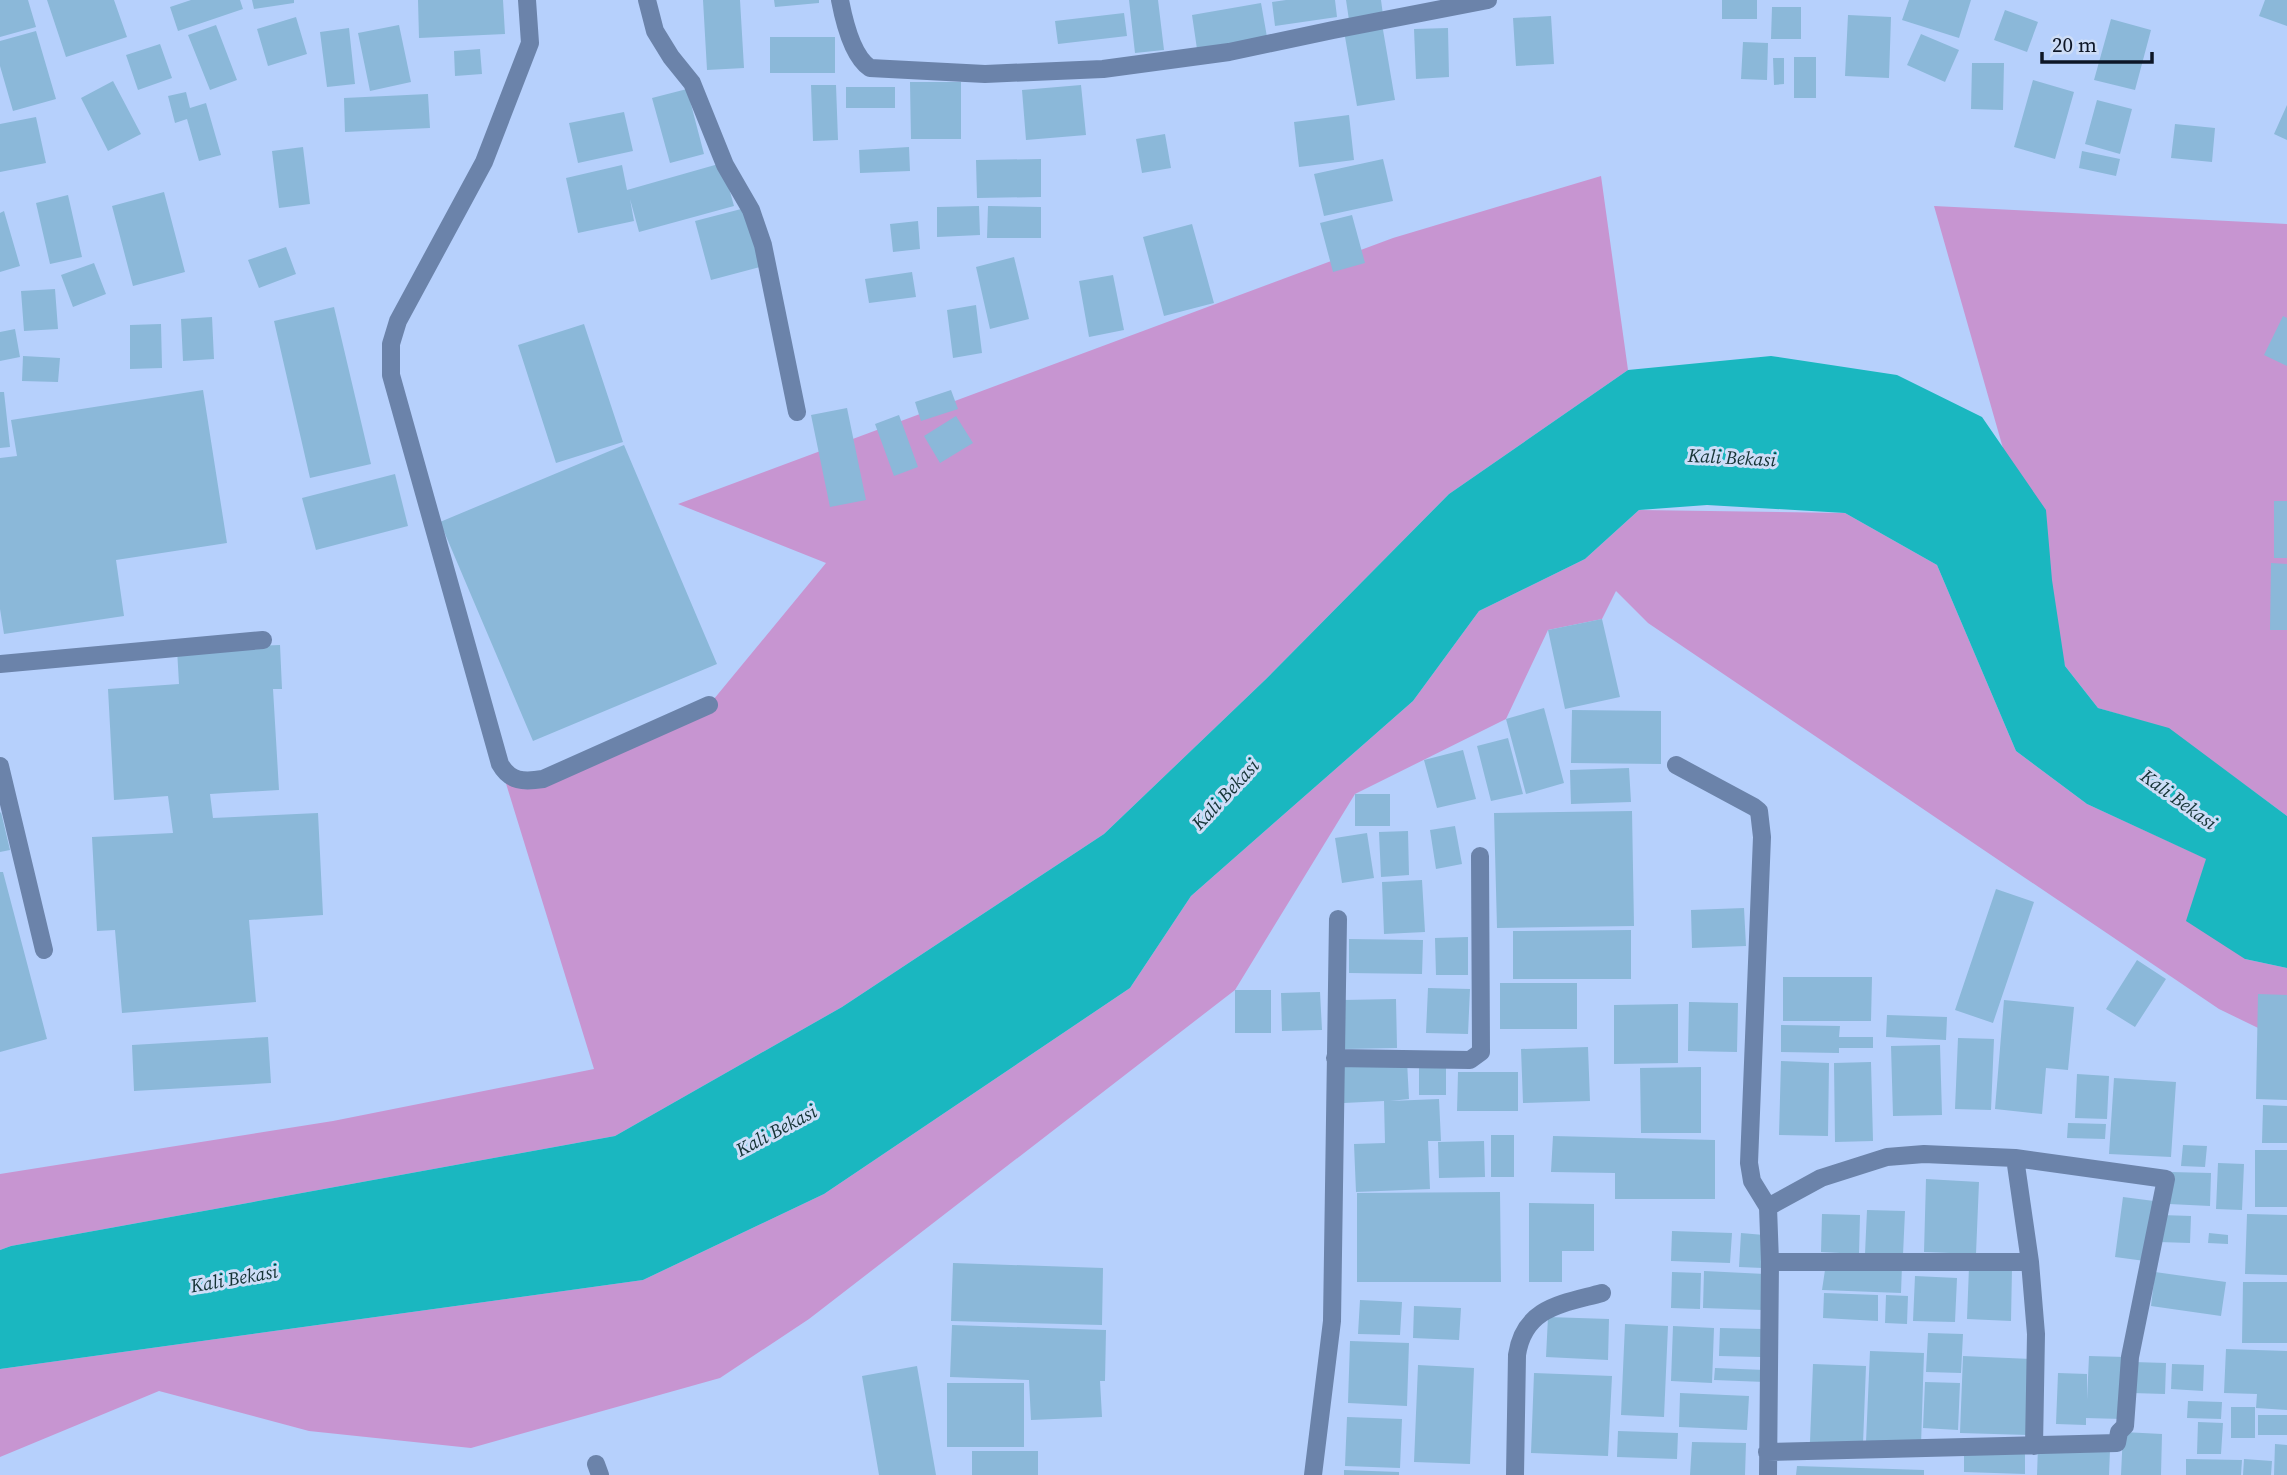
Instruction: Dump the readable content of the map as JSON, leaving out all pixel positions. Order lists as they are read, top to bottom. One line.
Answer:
{"water":["Kali Bekasi"],"scale_bar":"20 m"}
